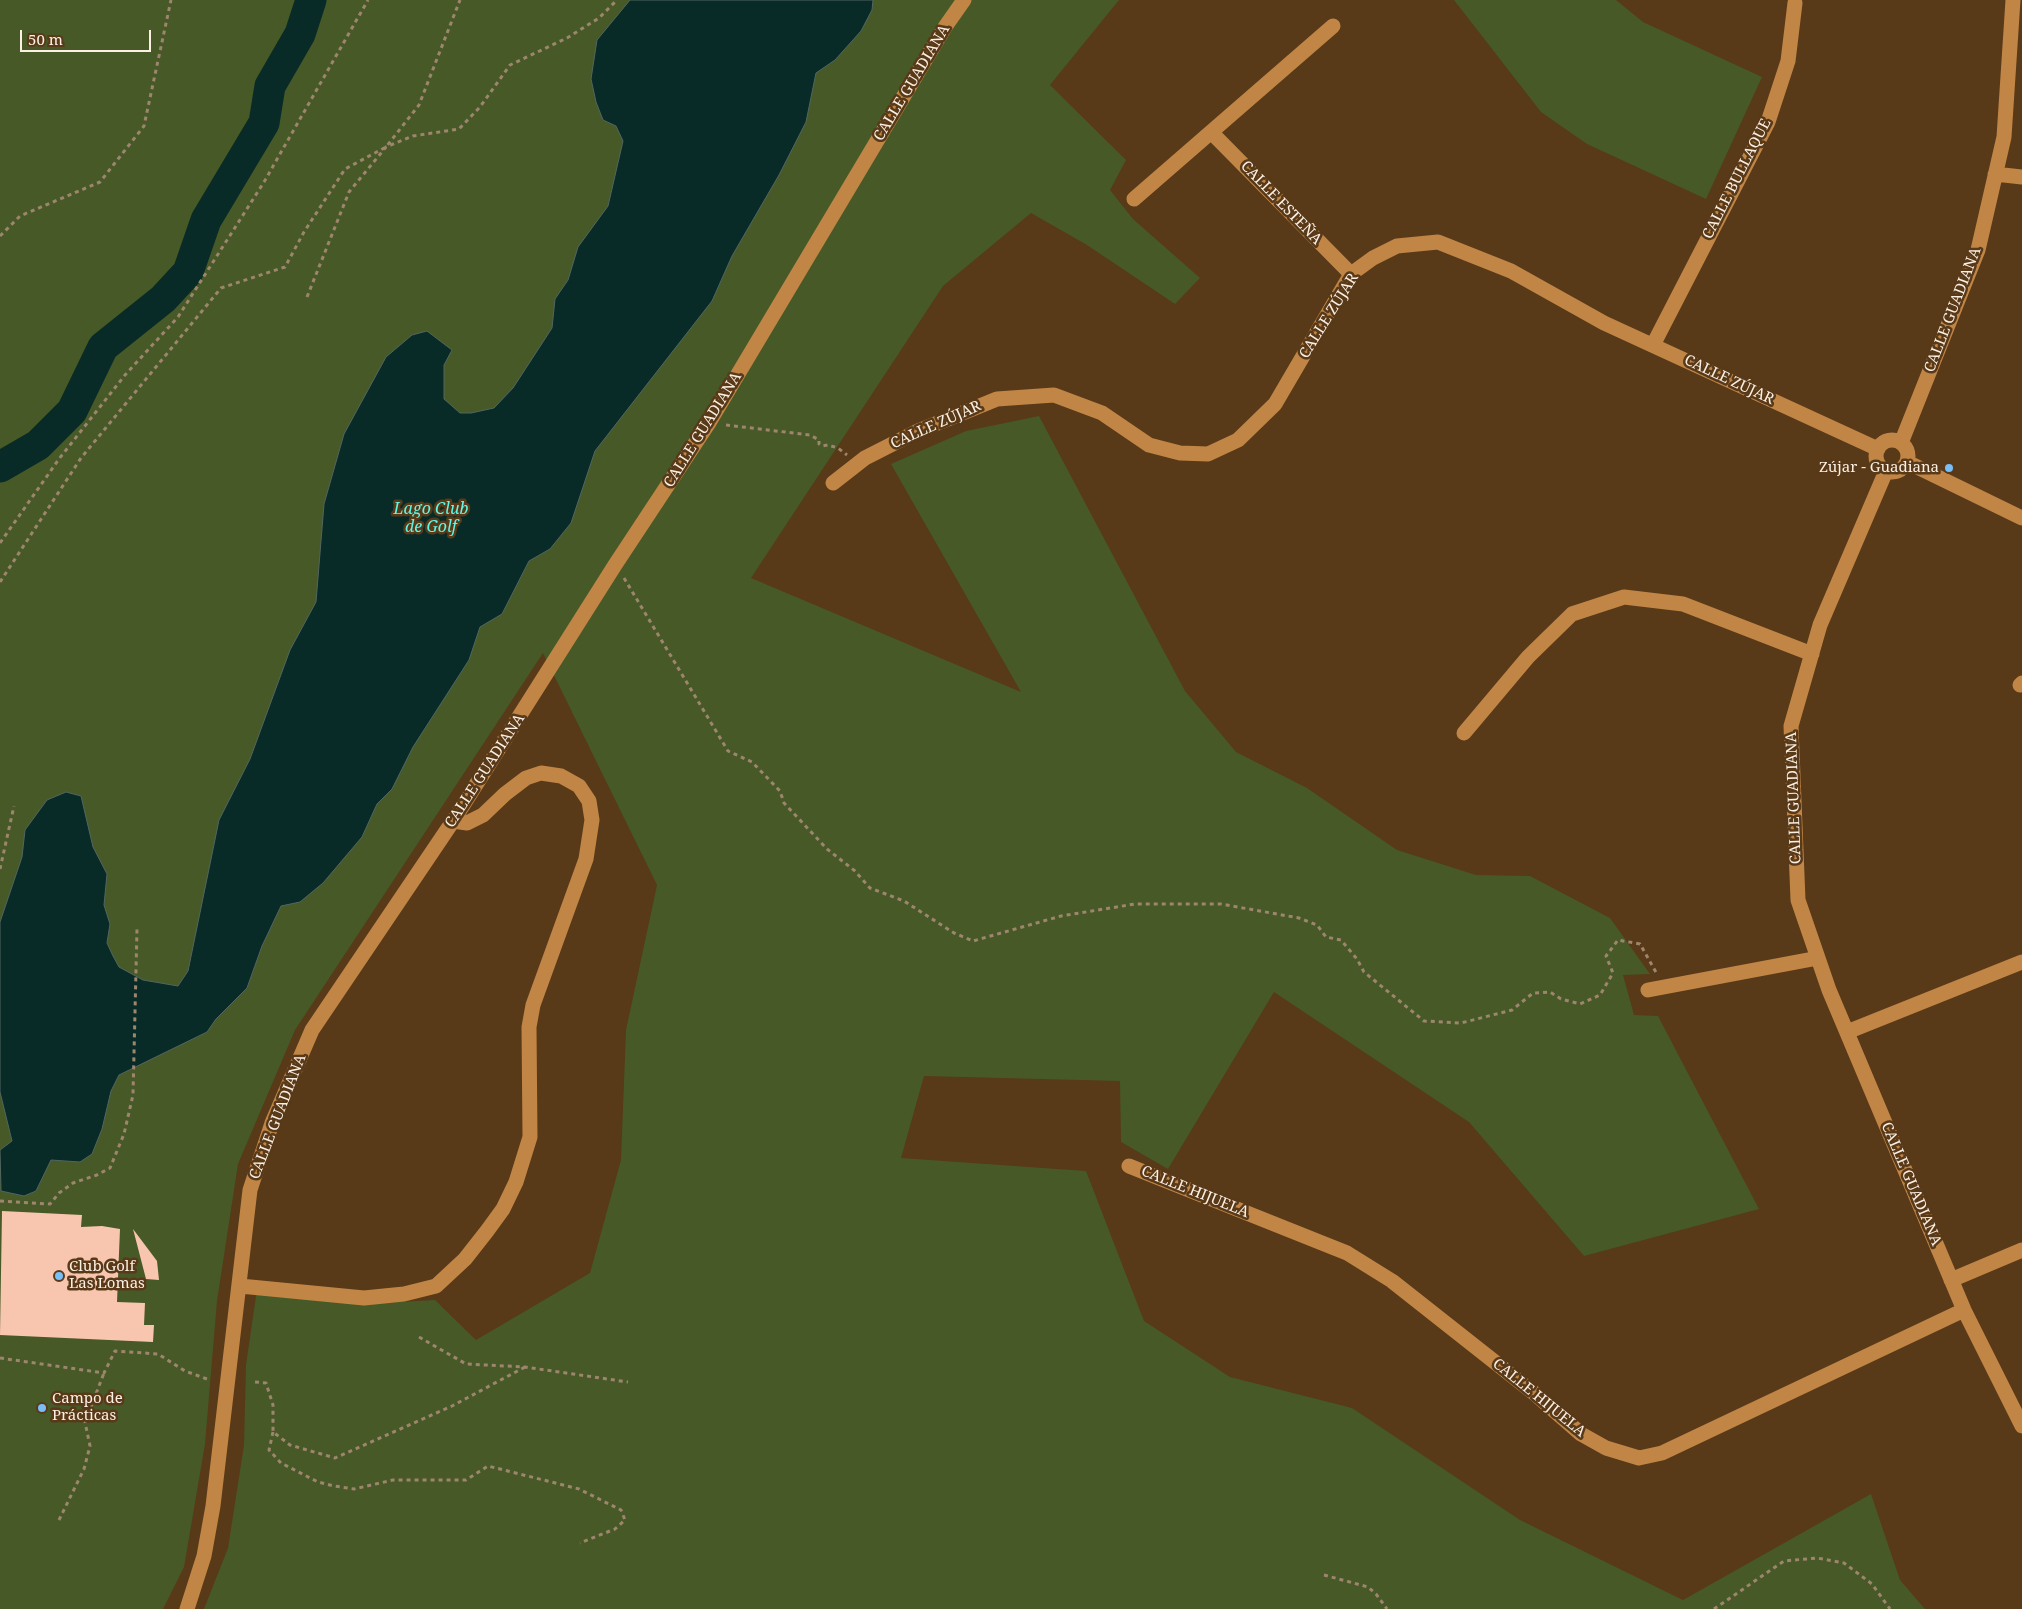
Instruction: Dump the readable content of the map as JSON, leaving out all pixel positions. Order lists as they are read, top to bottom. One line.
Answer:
{"streets":{"street":["CALLE GUADIANA","CALLE BULLAQUE","CALLE ESTEÑA","CALLE ZÚJAR","CALLE HIJUELA"]},"crossings":[["CALLE GUADIANA","CALLE ZÚJAR"],["CALLE GUADIANA","CALLE HIJUELA"],["CALLE BULLAQUE","CALLE ZÚJAR"],["CALLE ESTEÑA","CALLE ZÚJAR"]],"water":["Lago Club de Golf"],"places":["Zújar - Guadiana","Club Golf Las Lomas","Campo de Prácticas"],"scale_bar":"50 m"}
